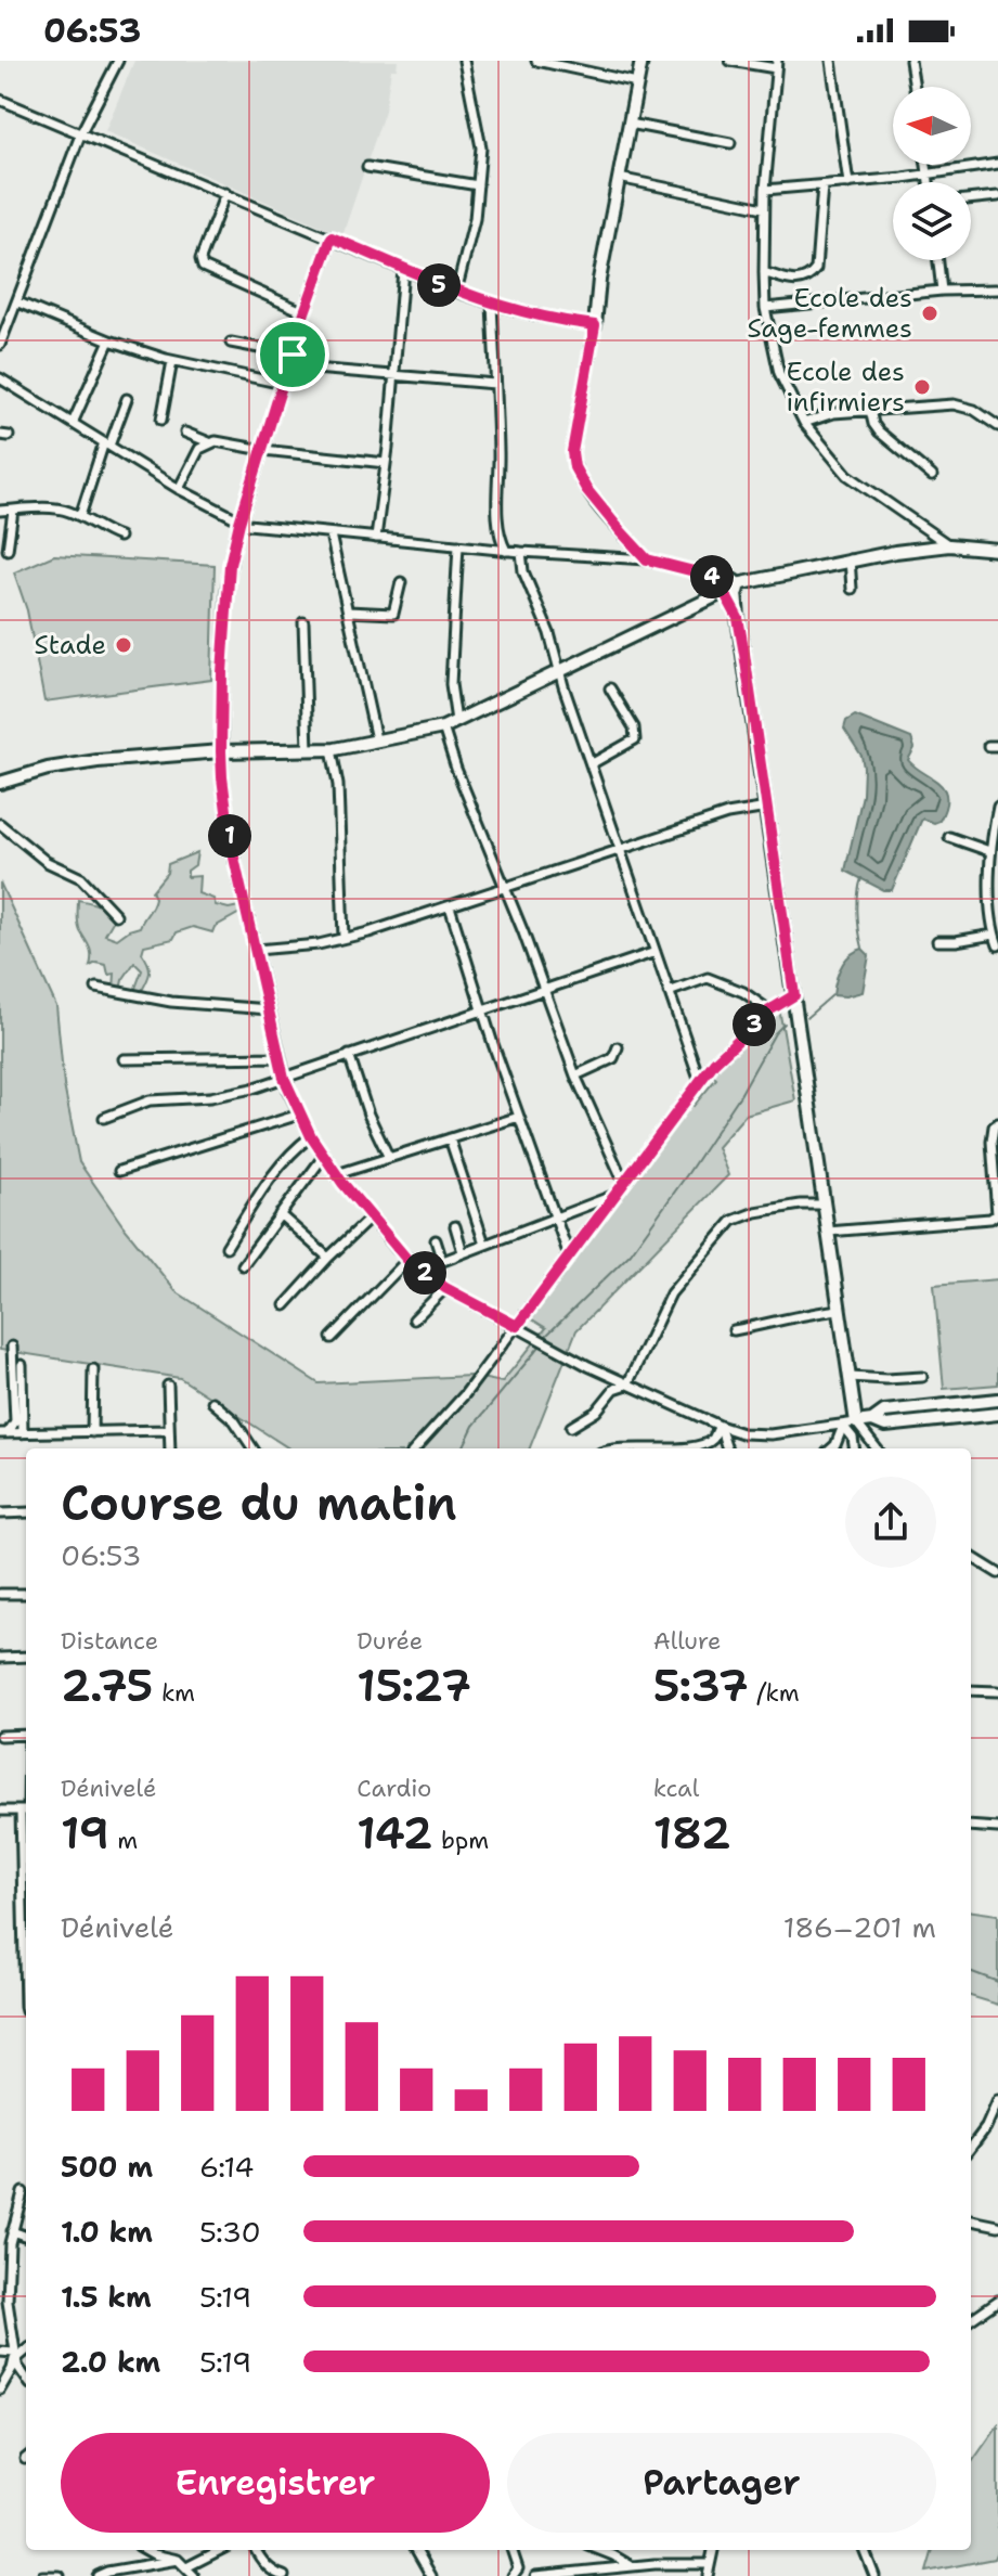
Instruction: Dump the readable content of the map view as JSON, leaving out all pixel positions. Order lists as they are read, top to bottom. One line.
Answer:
{"places":["Ecole des Sage-femmes","Ecole des infirmiers","Stade"],"north":"left","page":{"status":"06:53","pins":["5","4","1","3","2"],"heading":["Course du matin","06:53"],"stats":[["Distance","2.75 km"],["Durée","15:27"],["Allure","5:37 /km"],["Dénivelé","19 m"],["Cardio","142 bpm"],["kcal","182"]],"chart":["Dénivelé","186–201 m"],"list":[{"name":"500 m","note":"6:14"},{"name":"1.0 km","note":"5:30"},{"name":"1.5 km","note":"5:19"},{"name":"2.0 km","note":"5:19"}],"buttons":["Enregistrer","Partager"]}}
